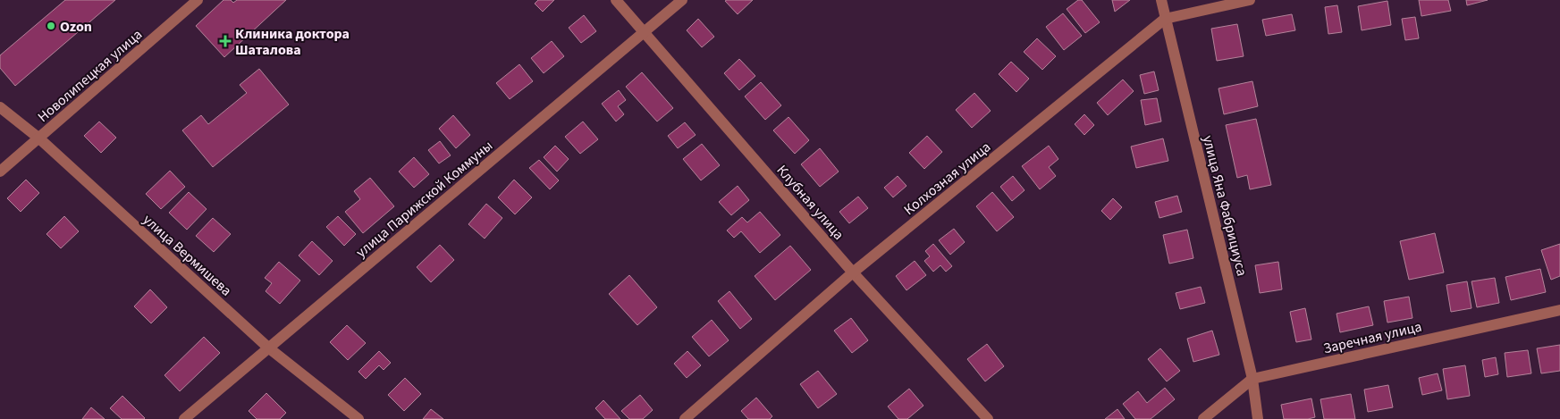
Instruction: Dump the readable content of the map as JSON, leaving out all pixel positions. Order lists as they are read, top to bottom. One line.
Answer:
{"streets":{"street":["Новолипецкая улица","Колхозная улица","улица Парижской Коммуны","Клубная улица","улица Яна Фабрициуса","улица Вермишева","Заречная улица"]},"crossings":[["Новолипецкая улица","улица Вермишева"],["Колхозная улица","Клубная улица"],["Колхозная улица","улица Яна Фабрициуса"],["улица Парижской Коммуны","Клубная улица"],["улица Парижской Коммуны","улица Вермишева"],["улица Яна Фабрициуса","Заречная улица"]],"places":{"other":["Ozon"],"health":["Клиника доктора Шаталова"]}}
